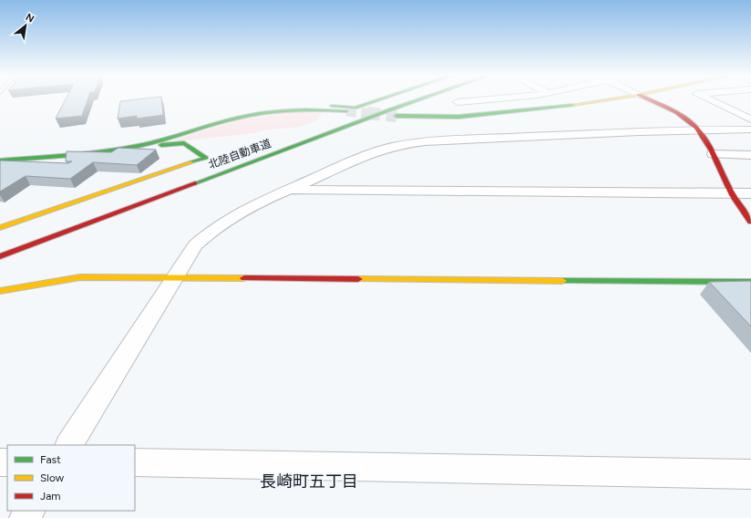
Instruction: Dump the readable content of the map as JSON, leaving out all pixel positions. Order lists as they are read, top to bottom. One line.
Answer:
{"streets":{"main road":["北陸自動車道"]},"districts":["長崎町五丁目"],"legend":["Fast","Slow","Jam"],"north":"top right"}
